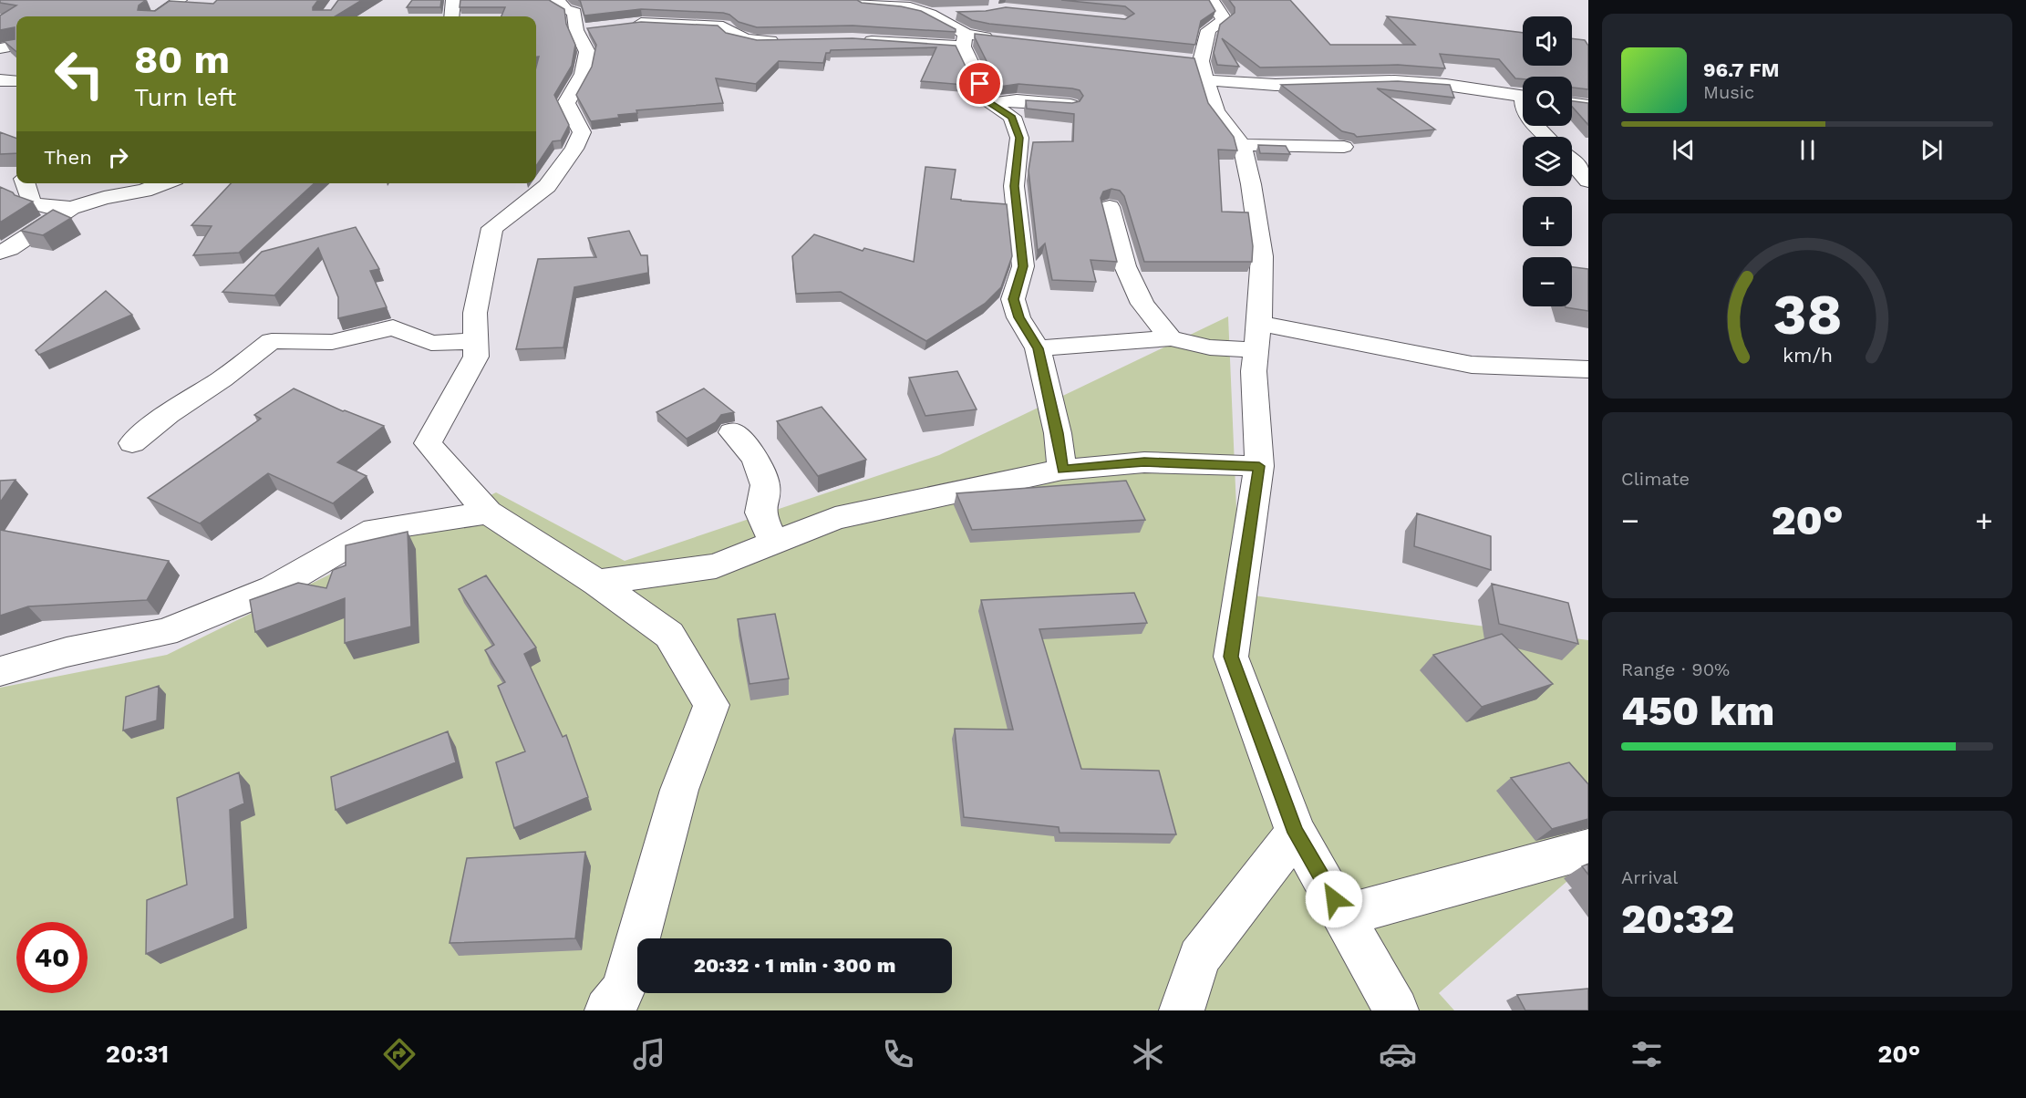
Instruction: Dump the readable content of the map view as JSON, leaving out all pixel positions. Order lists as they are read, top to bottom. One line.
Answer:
{"page":{"map_buttons":["+","−"],"turn":["80 m","Turn left"],"song":["96.7 FM","Music"],"then":"Then","tile":["Climate",["Range · 90%","450 km"],["Arrival","20:32"]],"heat":["−","20°","+"],"limit":"40","trip":"20:32 · 1 min · 300 m","tabs":["20:31","20°"],"gauge":["38","km/h"]}}
